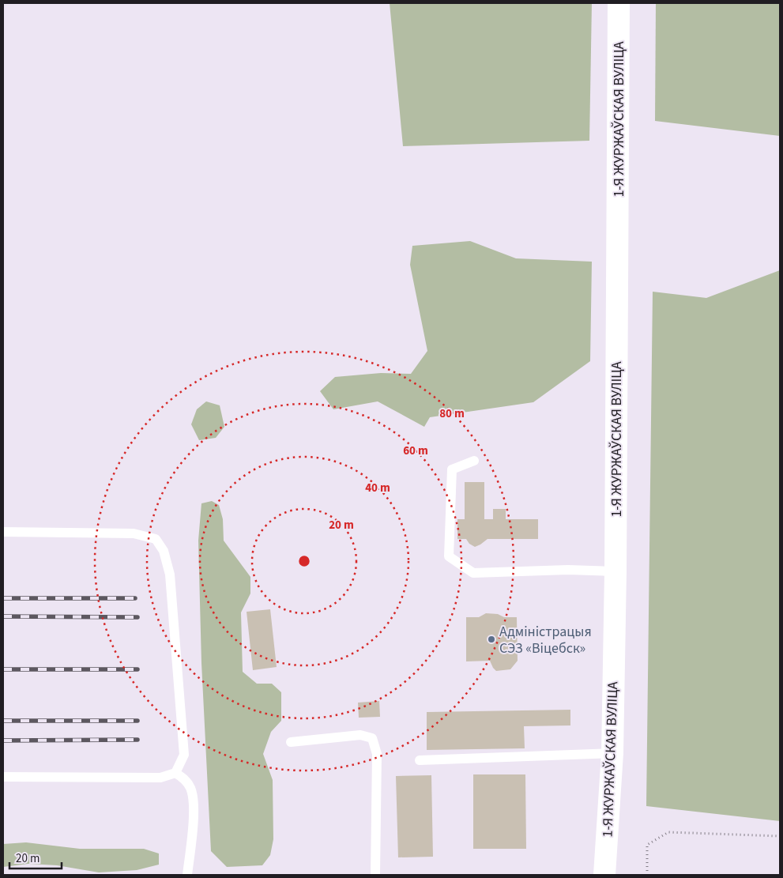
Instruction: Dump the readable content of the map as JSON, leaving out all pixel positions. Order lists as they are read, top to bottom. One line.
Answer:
{"streets":{"street":["1-Я ЖУРЖАЎСКАЯ ВУЛІЦА"]},"places":["Адміністрацыя СЭЗ «Віцебск»"],"scale_bar":"20 m","rings":["80 m","60 m","40 m","20 m"]}
